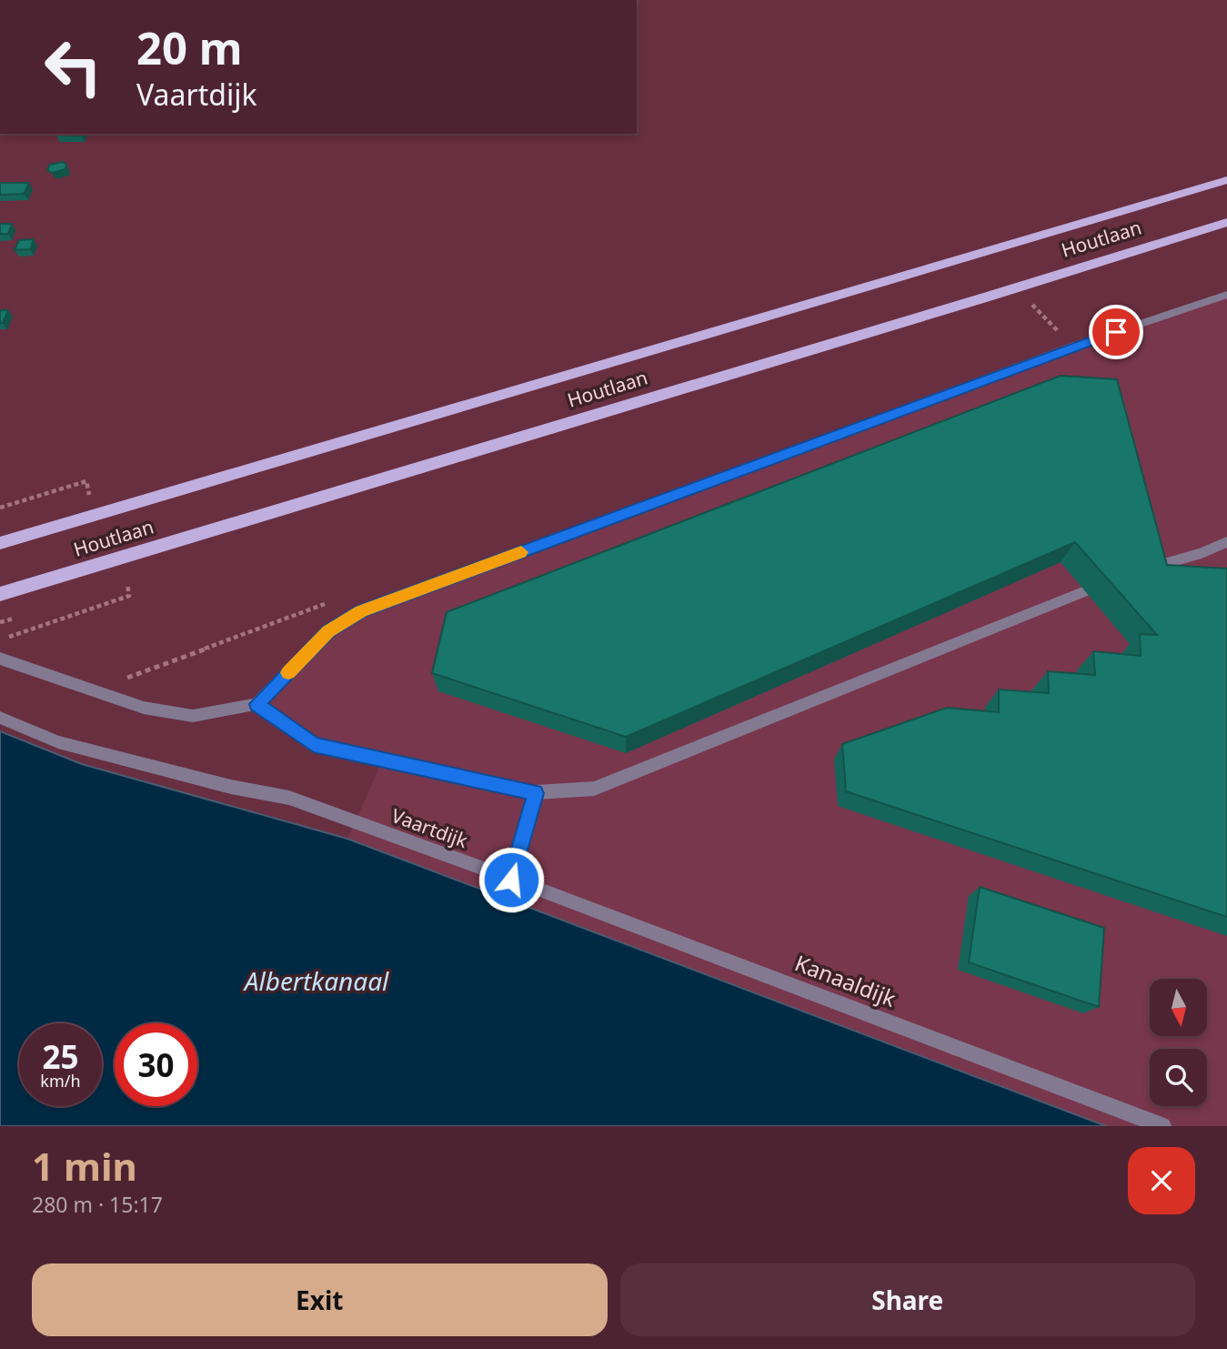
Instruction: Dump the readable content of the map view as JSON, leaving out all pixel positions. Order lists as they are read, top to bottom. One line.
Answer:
{"streets":{"main road":["Houtlaan"],"street":["Vaartdijk","Kanaaldijk"]},"crossings":[["Vaartdijk","Kanaaldijk"]],"water":["Albertkanaal"],"north":"bottom","page":{"turn":["20 m","Vaartdijk"],"speed":"25 km/h","limit":"30","heading":["1 min","280 m · 15:17"],"buttons":["Exit","Share"]}}
